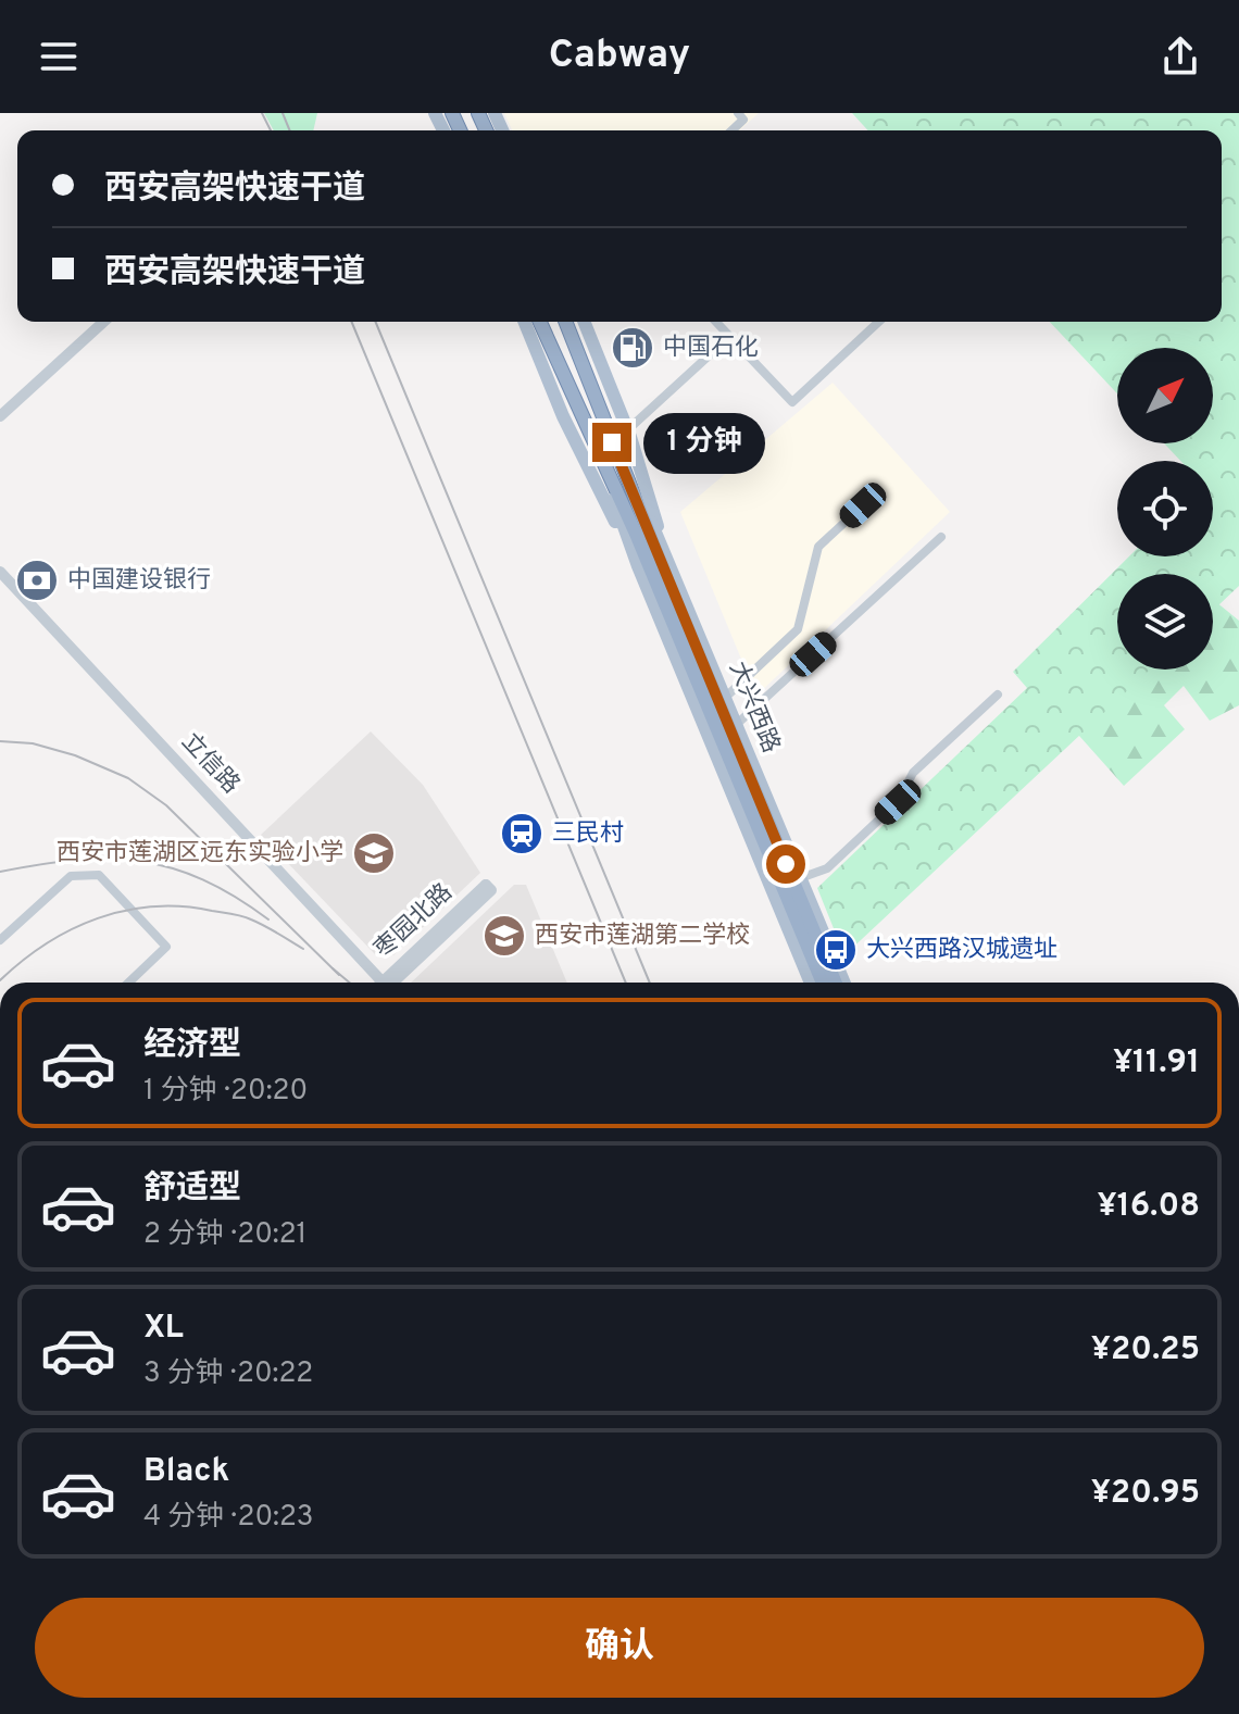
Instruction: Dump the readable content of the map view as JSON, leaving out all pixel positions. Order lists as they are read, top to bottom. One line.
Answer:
{"streets":{"main road":["大兴西路"],"street":["立信路","枣园北路"]},"places":{"fuel station":["中国石化"],"bank":["中国建设银行"],"station":["三民村"],"school or university":["西安市莲湖区远东实验小学","西安市莲湖第二学校"],"bus stop":["大兴西路汉城遗址"]},"north":"top right","page":{"header":"Cabway","banner":["西安高架快速干道","西安高架快速干道"],"bubble":"1 分钟","list":[{"name":"经济型","note":"1 分钟 · 20:20","value":"¥11.91"},{"name":"舒适型","note":"2 分钟 · 20:21","value":"¥16.08"},{"name":"XL","note":"3 分钟 · 20:22","value":"¥20.25"},{"name":"Black","note":"4 分钟 · 20:23","value":"¥20.95"}],"buttons":"确认"}}
